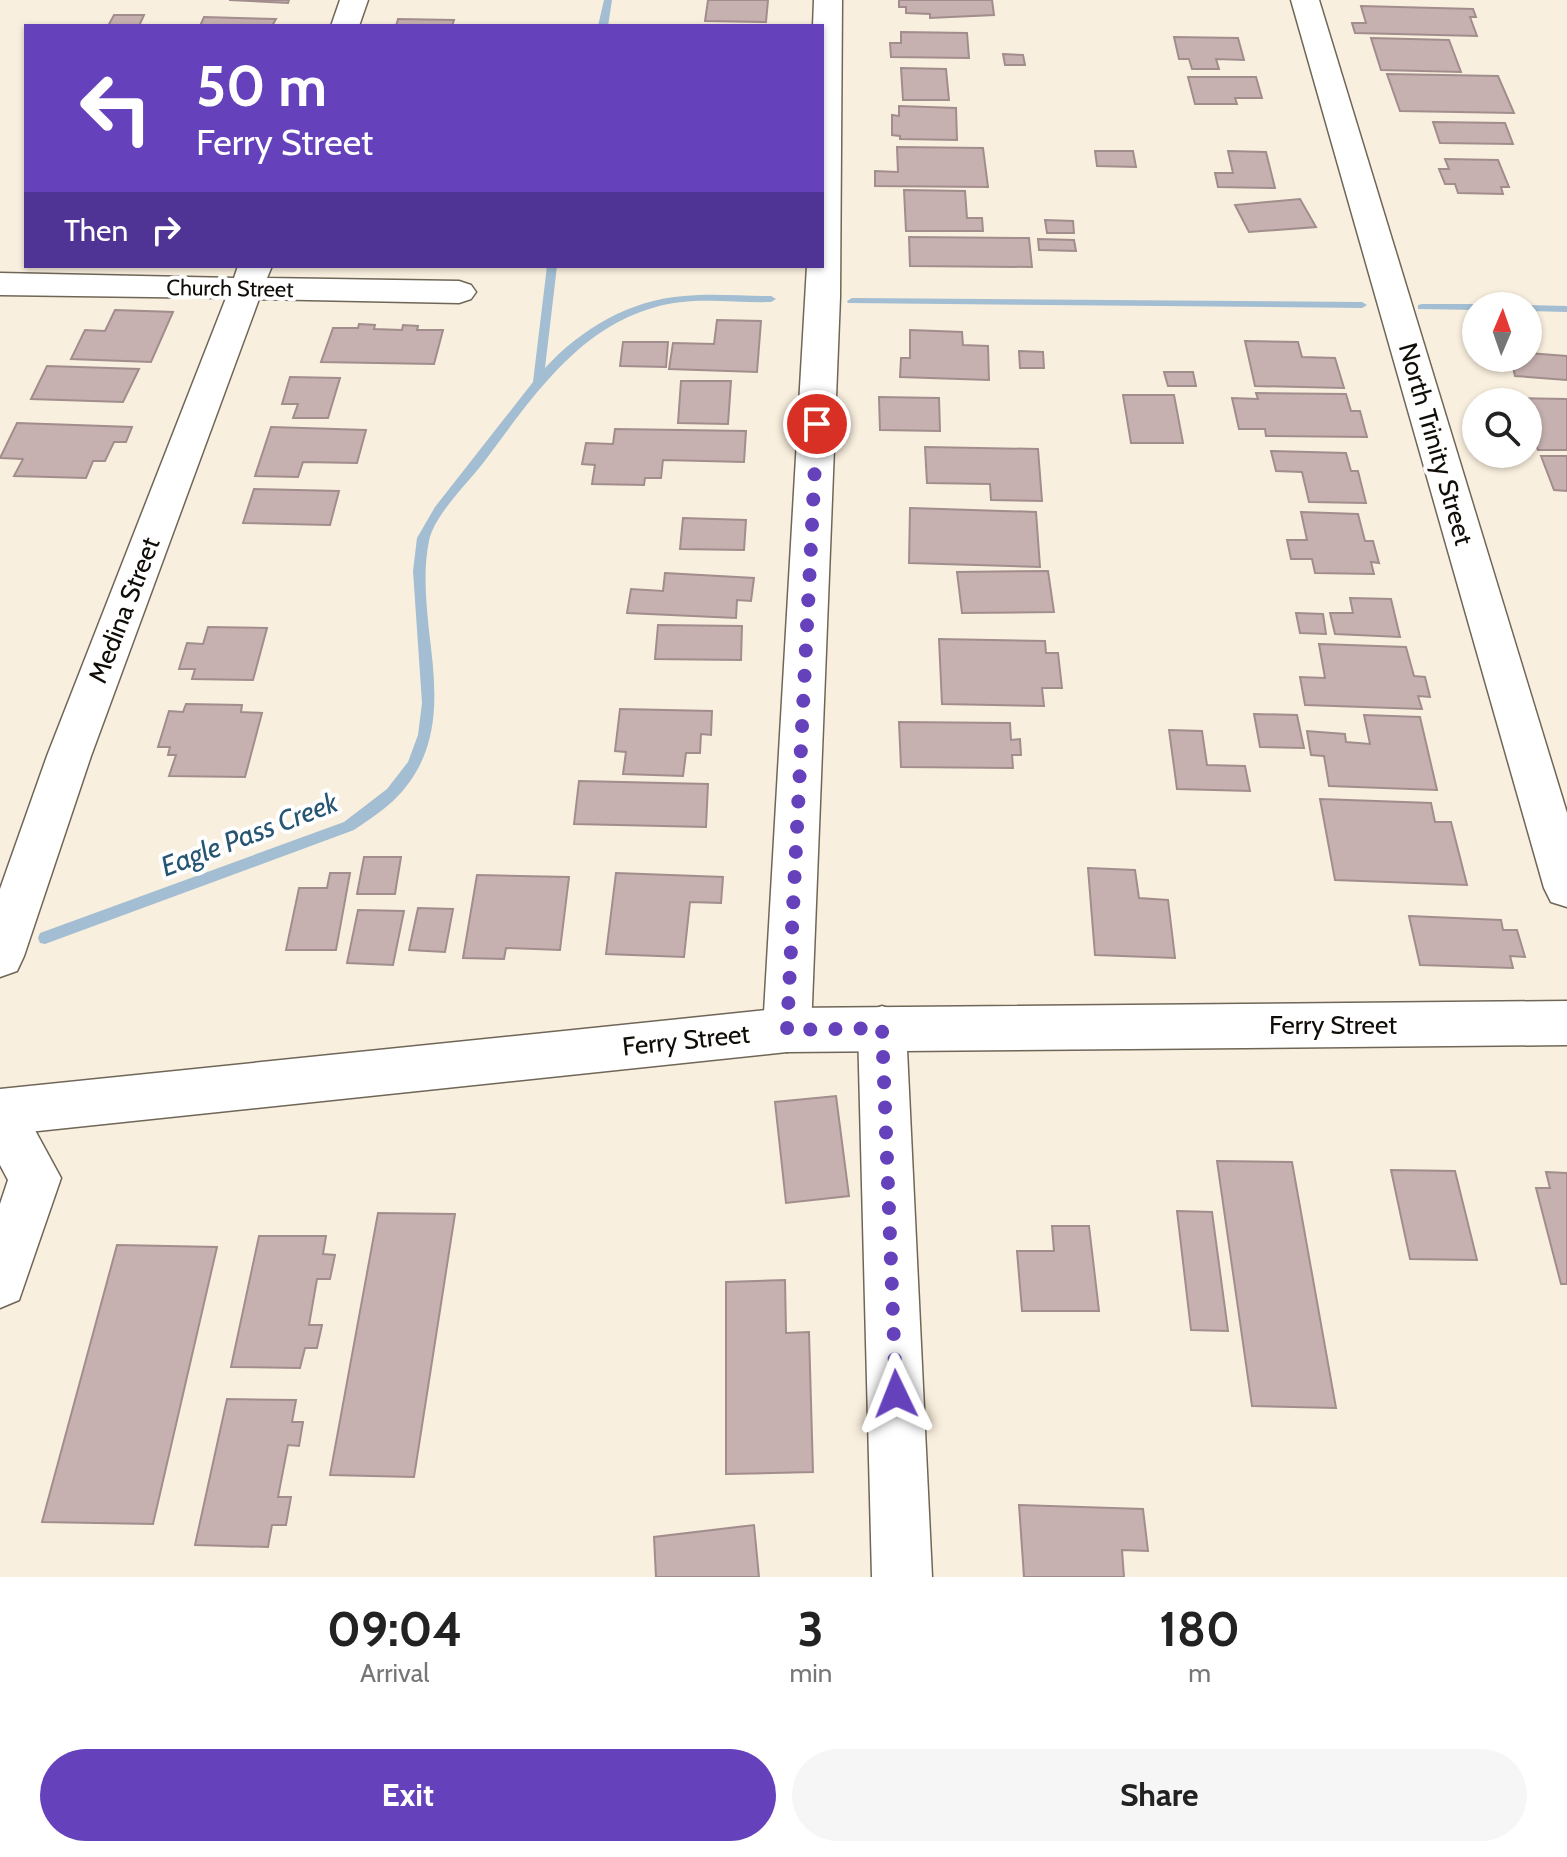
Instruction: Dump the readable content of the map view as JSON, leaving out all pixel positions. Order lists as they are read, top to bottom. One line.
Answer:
{"streets":{"street":["Church Street","North Trinity Street","Medina Street","Ferry Street"]},"crossings":[["Church Street","Medina Street"]],"water":["Eagle Pass Creek"],"north":"top","page":{"turn":["50 m","Ferry Street"],"then":"Then","eta":["09:04","Arrival","3","min","180","m"],"buttons":["Exit","Share"]}}
